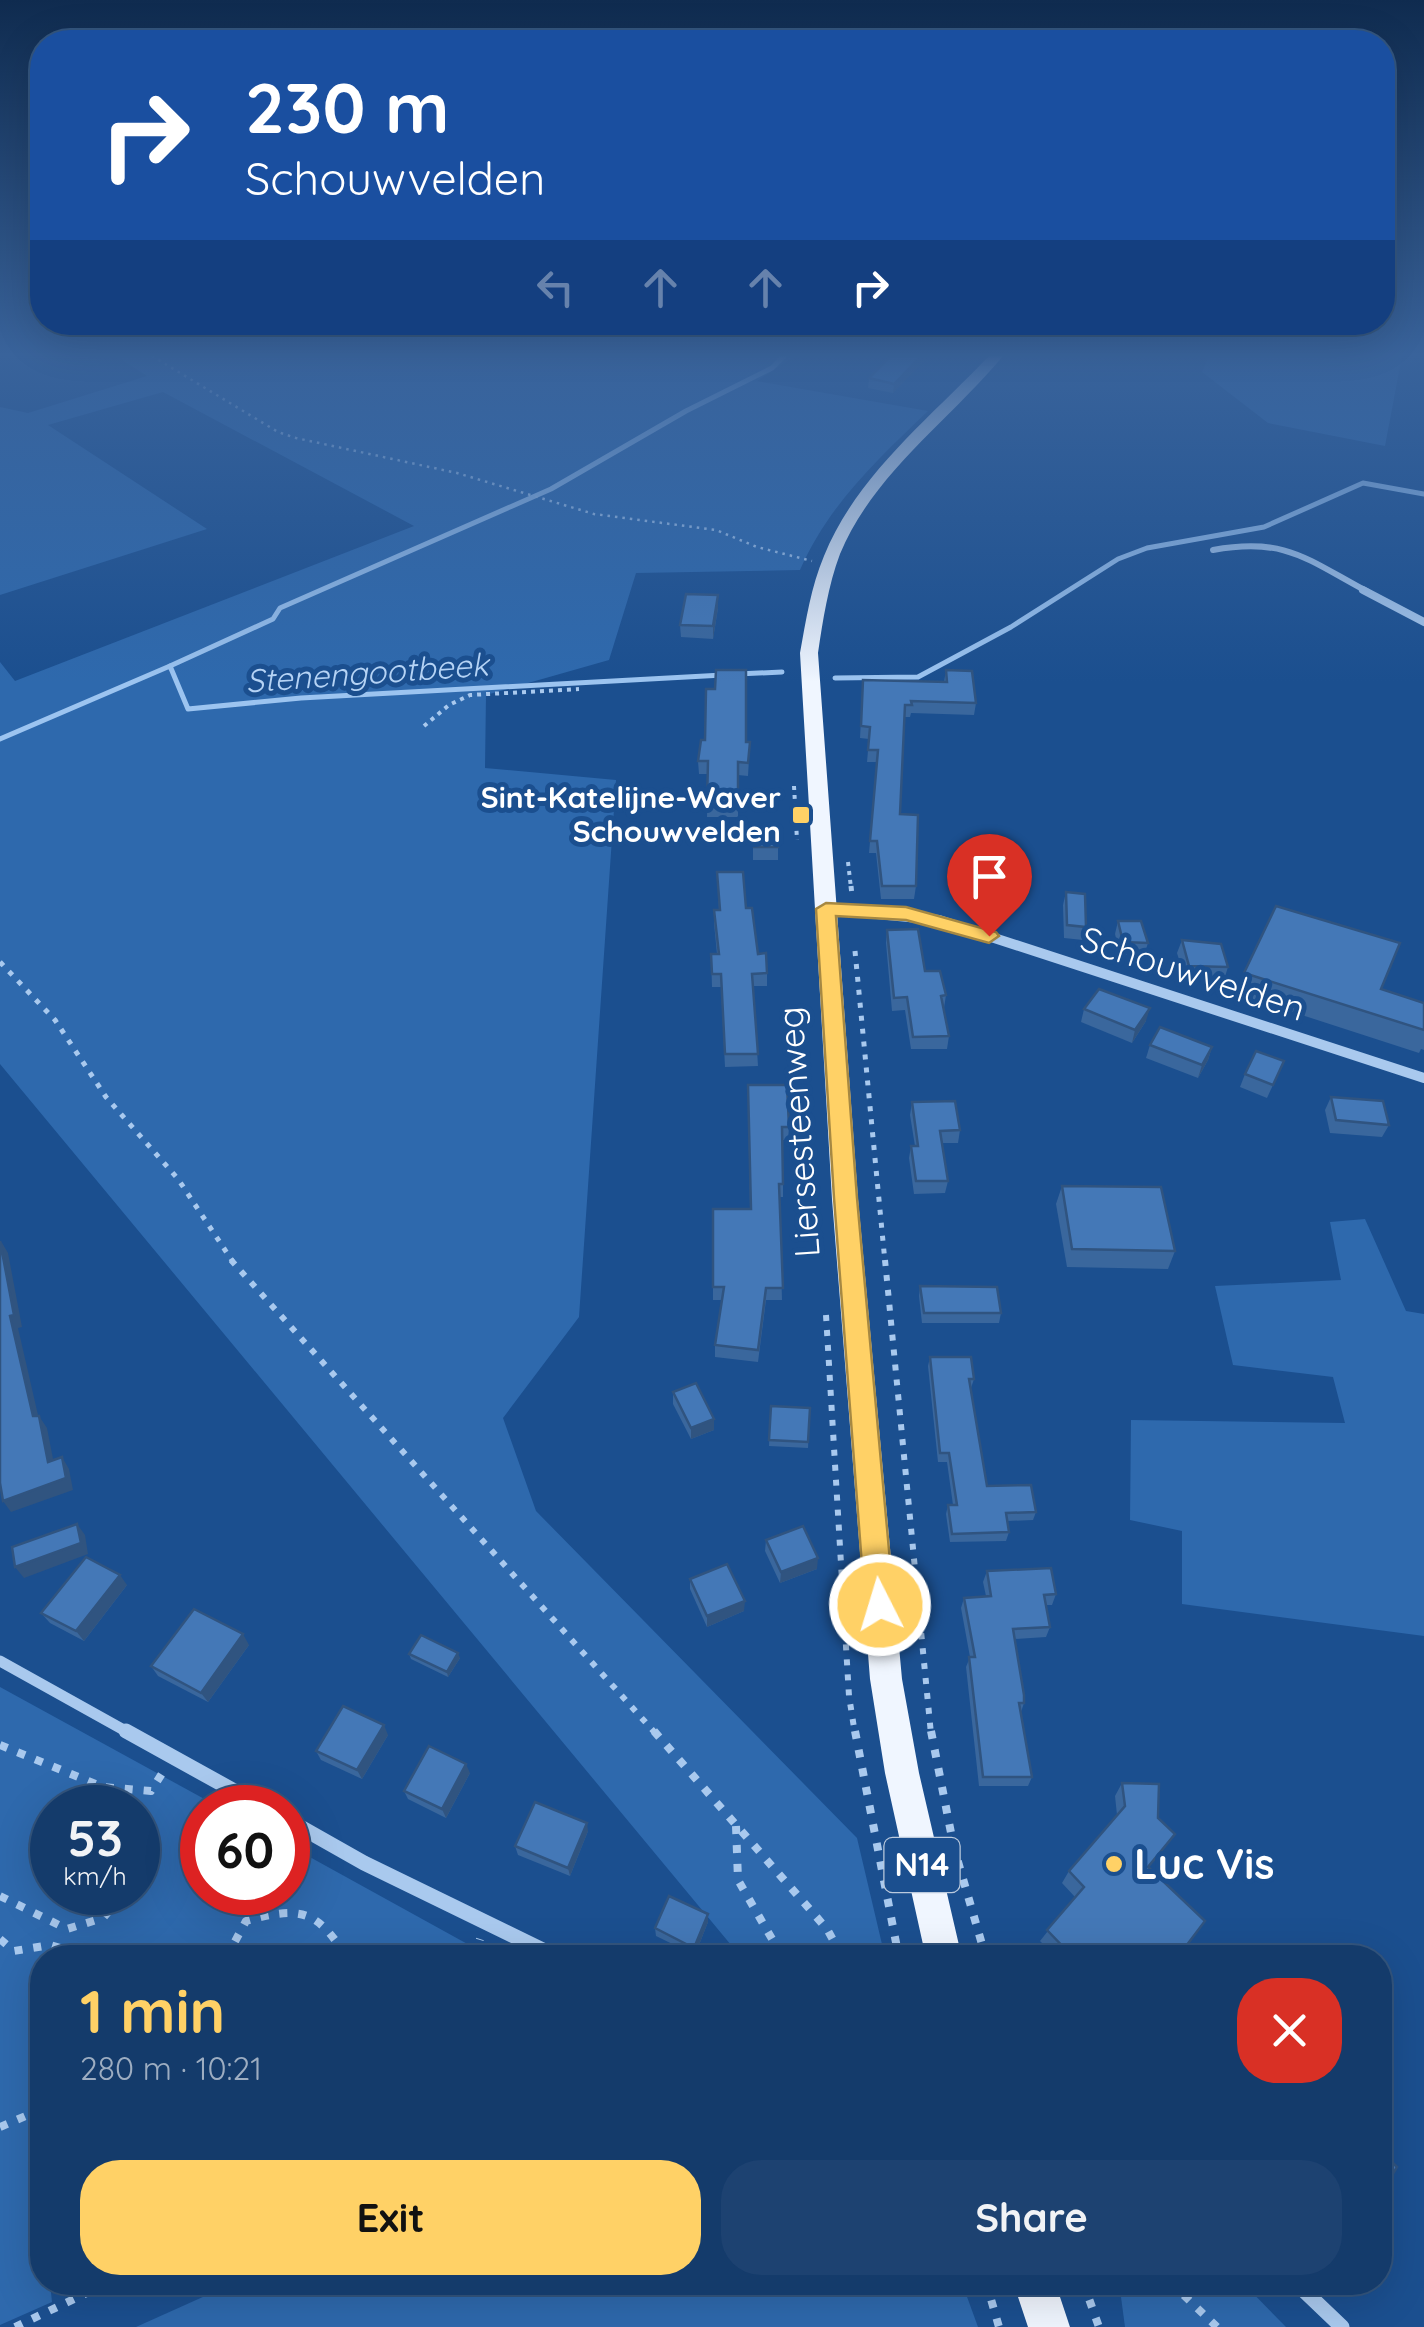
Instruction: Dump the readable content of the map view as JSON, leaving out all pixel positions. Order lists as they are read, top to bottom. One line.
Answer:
{"streets":{"main road":["Liersesteenweg","N14"],"street":["Schouwvelden"]},"crossings":[["Schouwvelden","Liersesteenweg"]],"water":["Stenengootbeek"],"places":{"transit":["Sint-Katelijne-Waver Schouwvelden"],"other":["Luc Vis"]},"page":{"turn":["230 m","Schouwvelden"],"speed":"53 km/h","limit":"60","heading":["1 min","280 m · 10:21"],"buttons":["Exit","Share"]}}
